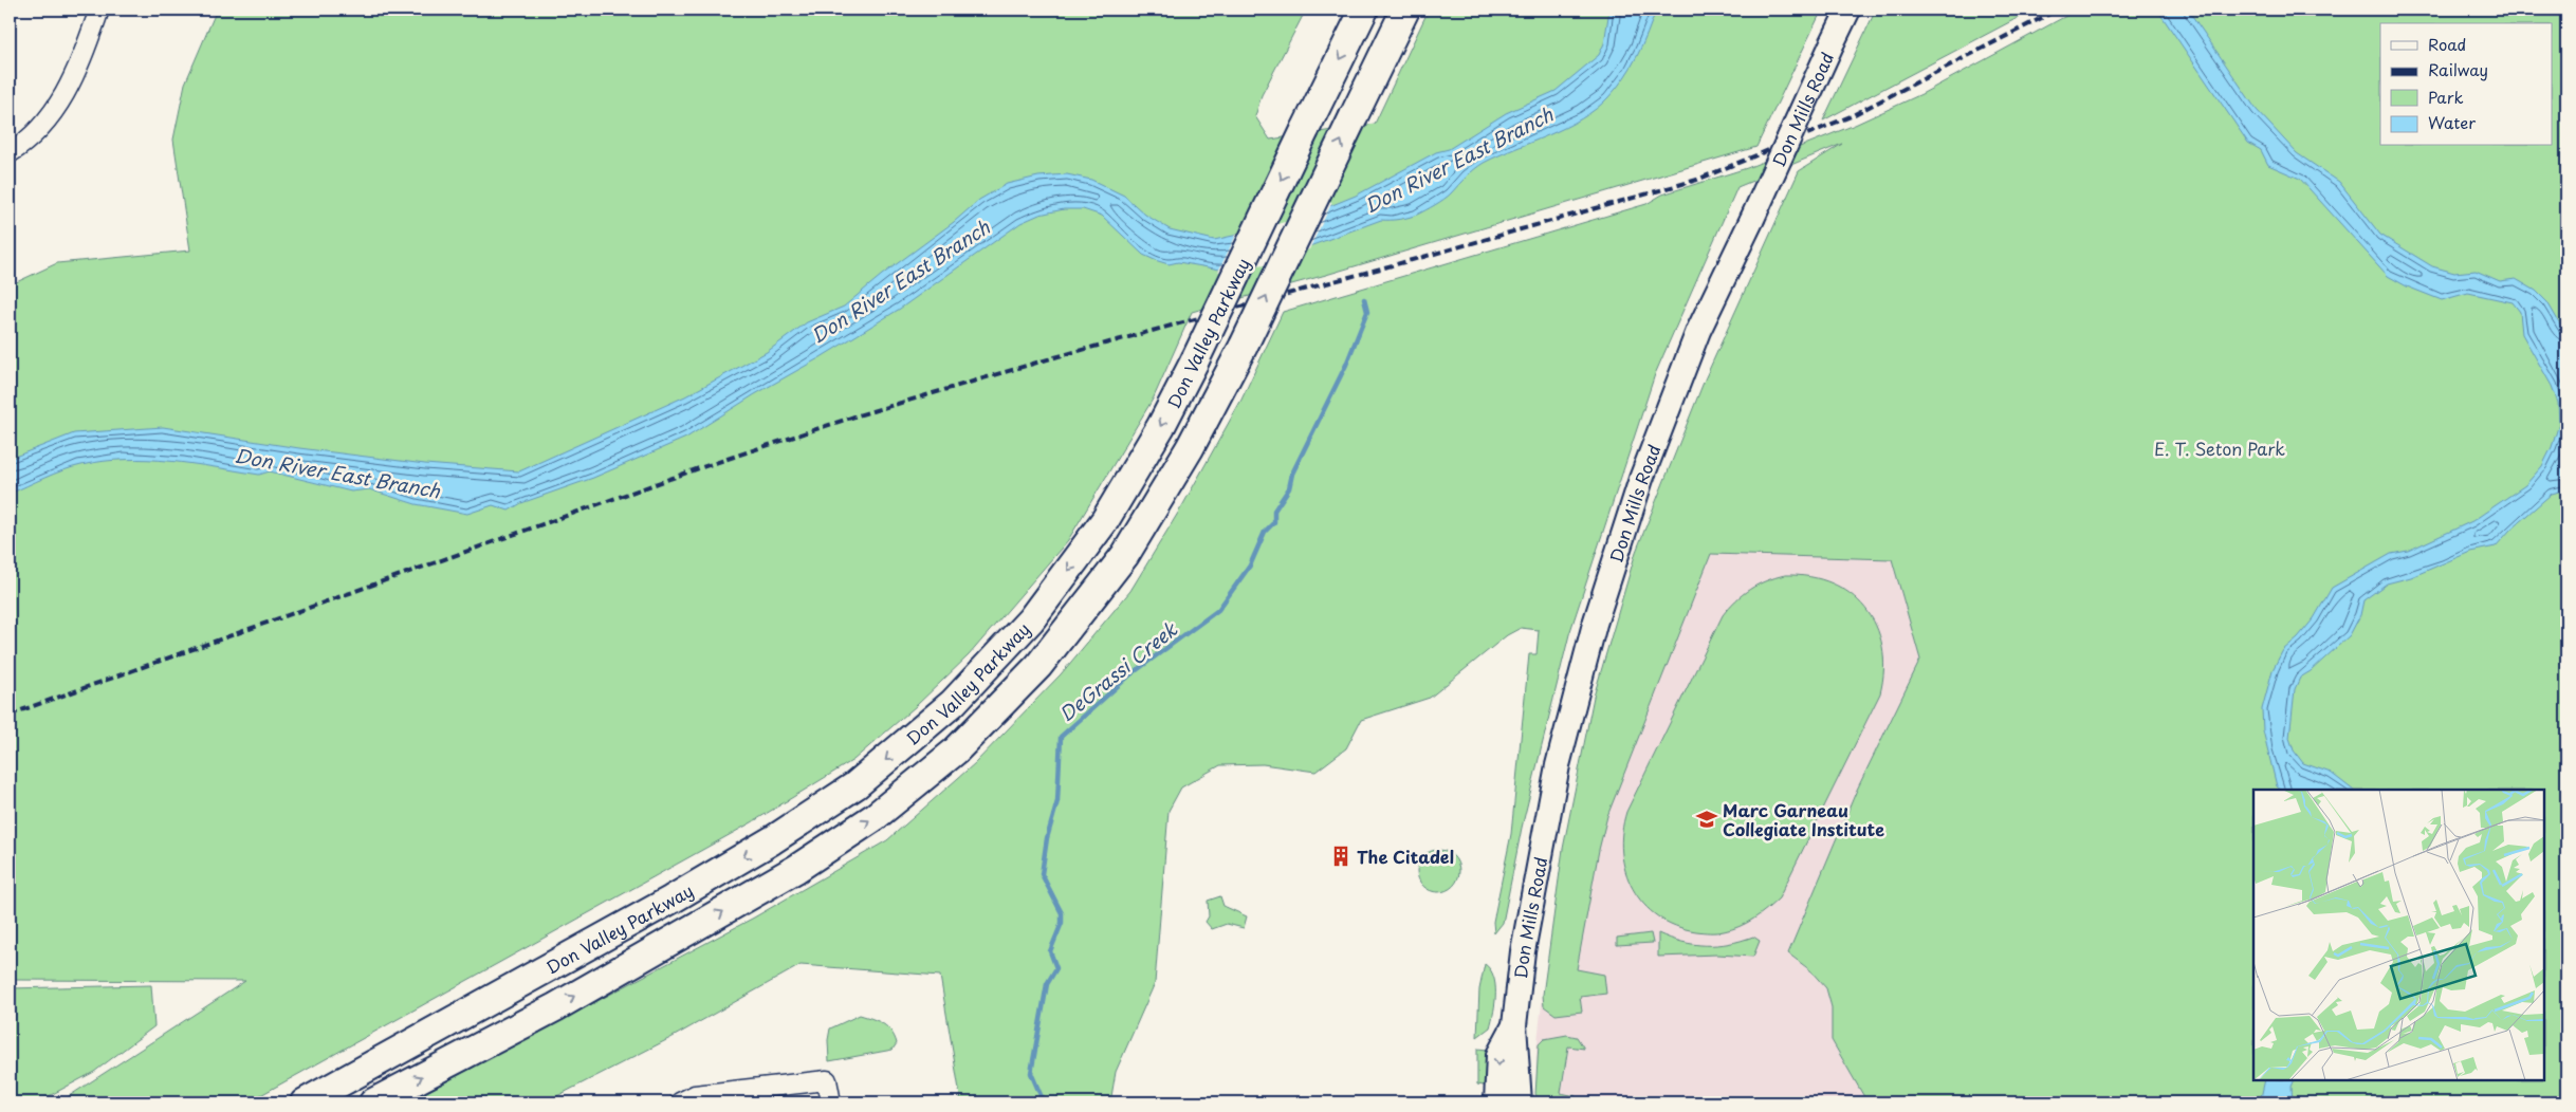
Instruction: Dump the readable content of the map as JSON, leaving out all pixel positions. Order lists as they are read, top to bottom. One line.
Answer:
{"streets":{"highway":["Don Valley Parkway"],"main road":["Don Mills Road"]},"water":["Don River East Branch","DeGrassi Creek"],"parks":["E. T. Seton Park"],"places":{"school or university":["Marc Garneau Collegiate Institute"],"building":["The Citadel"]},"legend":["Road","Railway","Park","Water"]}
